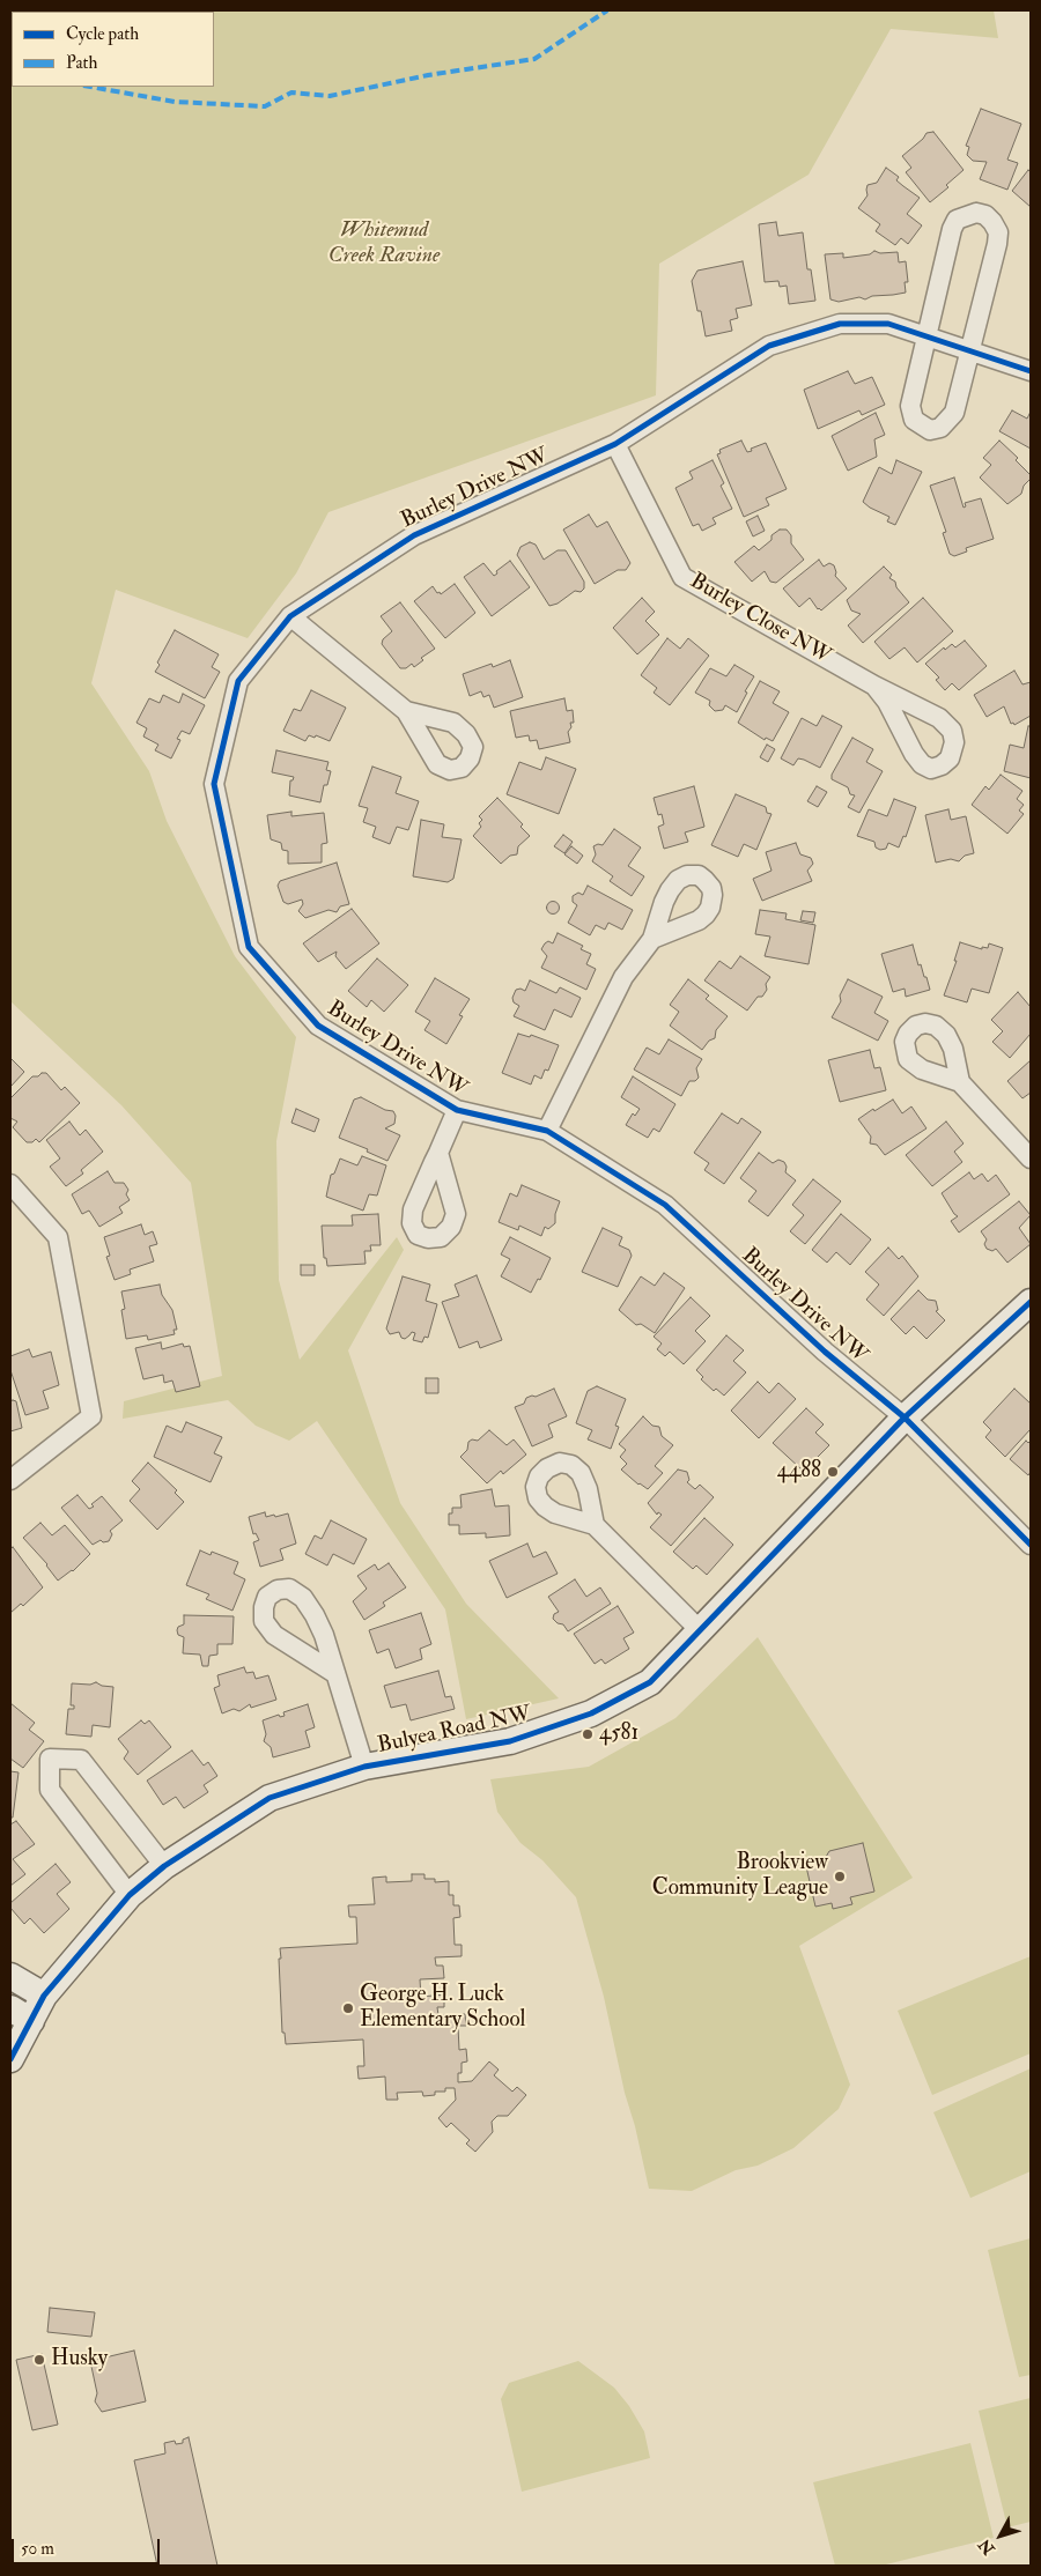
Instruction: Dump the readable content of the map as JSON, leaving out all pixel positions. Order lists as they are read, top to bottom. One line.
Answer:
{"streets":{"street":["Burley Drive NW","Burley Close NW","Bulyea Road NW"]},"crossings":[["Burley Drive NW","Burley Close NW"],["Burley Drive NW","Bulyea Road NW"]],"parks":["Whitemud Creek Ravine"],"places":["4488","4581","Brookview Community League","George H. Luck Elementary School","Husky"],"legend":["Cycle path","Path"],"scale_bar":"50 m","north":"bottom left"}
